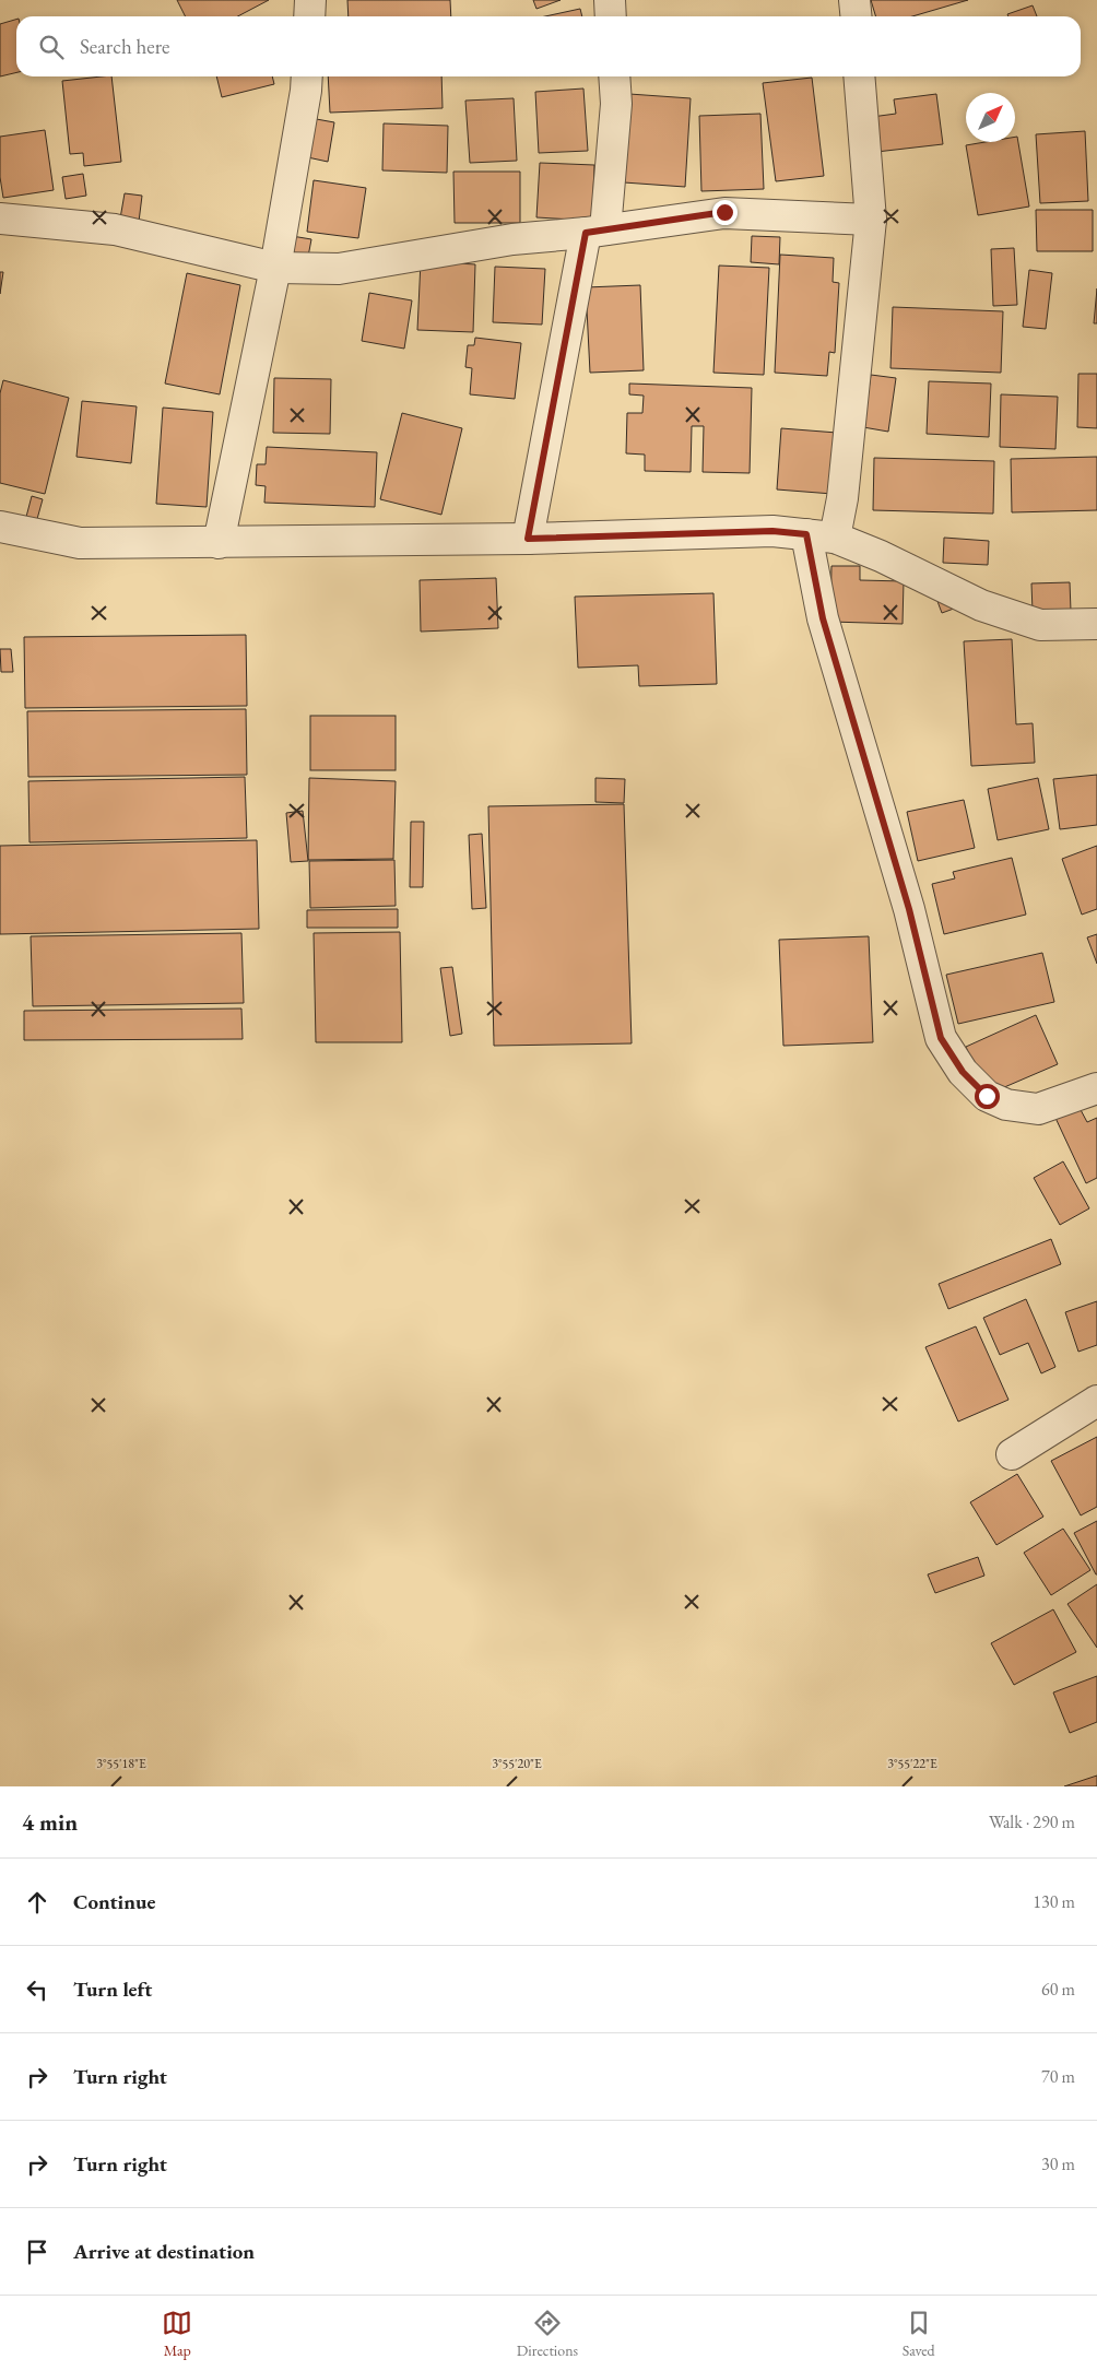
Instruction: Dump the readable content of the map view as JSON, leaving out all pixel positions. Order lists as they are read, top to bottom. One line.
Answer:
{"north":"top right","page":{"search":"Search here","heading":["4 min","Walk · 290 m"],"list":[["Continue","130 m"],["Turn left","60 m"],["Turn right","70 m"],["Turn right","30 m"],"Arrive at destination"],"nav":["Map","Directions","Saved"]},"coordinates":["3°55'18\"E","3°55'20\"E","3°55'22\"E"]}
